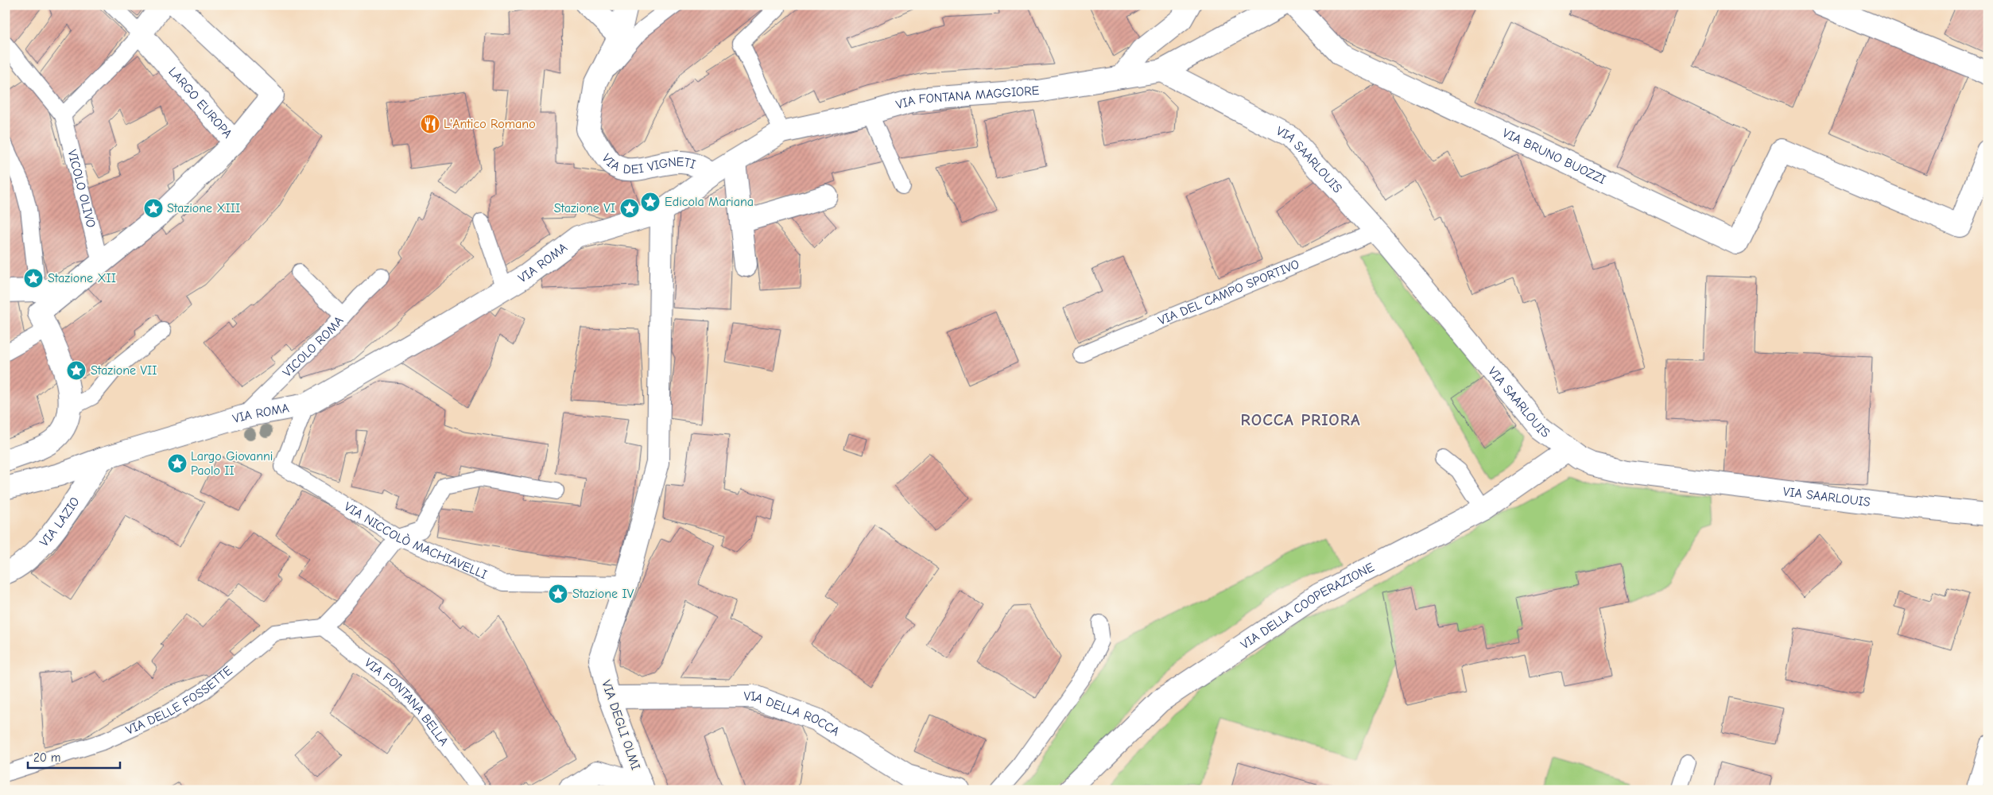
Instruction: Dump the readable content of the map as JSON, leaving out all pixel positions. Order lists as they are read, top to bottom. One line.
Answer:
{"streets":{"street":["VIA FONTANA MAGGIORE","LARGO EUROPA","VIA BRUNO BUOZZI","VIA DEI VIGNETI","VIA SAARLOUIS","VIA ROMA","VIA LAZIO","VIA DELLA COOPERAZIONE","VIA DELLA ROCCA","VIA DEGLI OLMI"],"lane":["VICOLO OLIVO","VIA DEL CAMPO SPORTIVO","VICOLO ROMA","VIA NICCOLÒ MACHIAVELLI","VIA DELLE FOSSETTE","VIA FONTANA BELLA"]},"crossings":[["VIA FONTANA MAGGIORE","VIA DEI VIGNETI"],["VIA FONTANA MAGGIORE","VIA SAARLOUIS"],["VIA FONTANA MAGGIORE","VIA ROMA"],["VIA SAARLOUIS","VIA DEL CAMPO SPORTIVO"],["VIA SAARLOUIS","VIA DELLA COOPERAZIONE"],["VIA ROMA","VICOLO ROMA"],["VIA ROMA","VIA LAZIO"],["VIA ROMA","VIA NICCOLÒ MACHIAVELLI"],["VIA NICCOLÒ MACHIAVELLI","VIA DEGLI OLMI"],["VIA DELLE FOSSETTE","VIA FONTANA BELLA"],["VIA DELLA ROCCA","VIA DEGLI OLMI"]],"districts":["ROCCA PRIORA"],"places":{"restaurant":["L'Antico Romano"],"place":["Edicola Mariana","Stazione XIII","Stazione VI","Stazione XII","Stazione VII","Largo Giovanni Paolo II","Stazione IV"]},"scale_bar":"20 m"}
